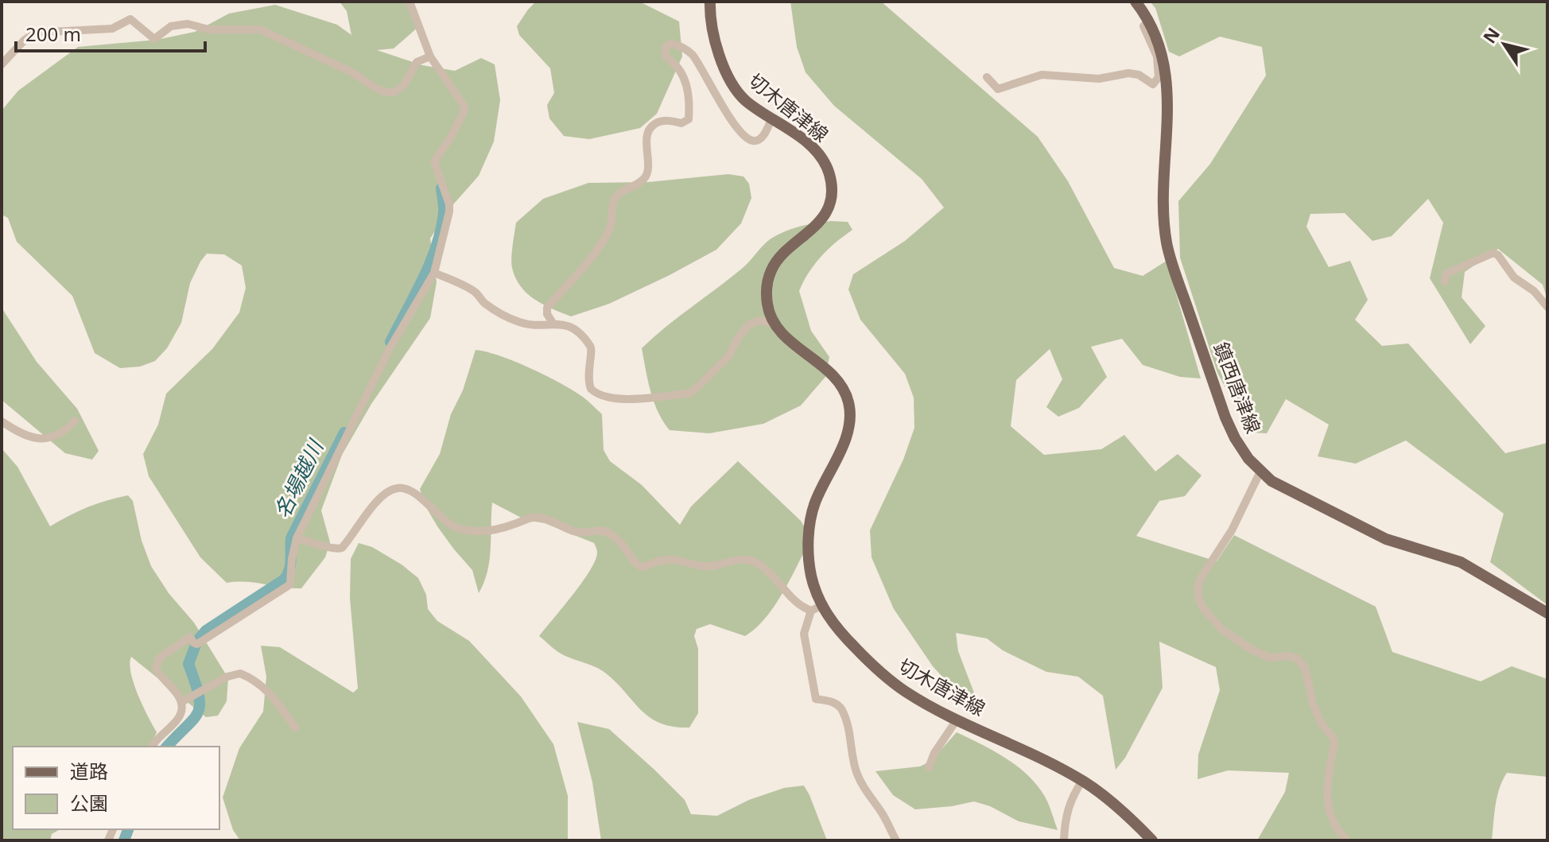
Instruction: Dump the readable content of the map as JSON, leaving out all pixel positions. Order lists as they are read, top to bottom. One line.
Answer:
{"streets":{"main road":["切木唐津線","鎮西唐津線"]},"water":["名場越川"],"legend":["道路","公園"],"scale_bar":"200 m","north":"top left"}
